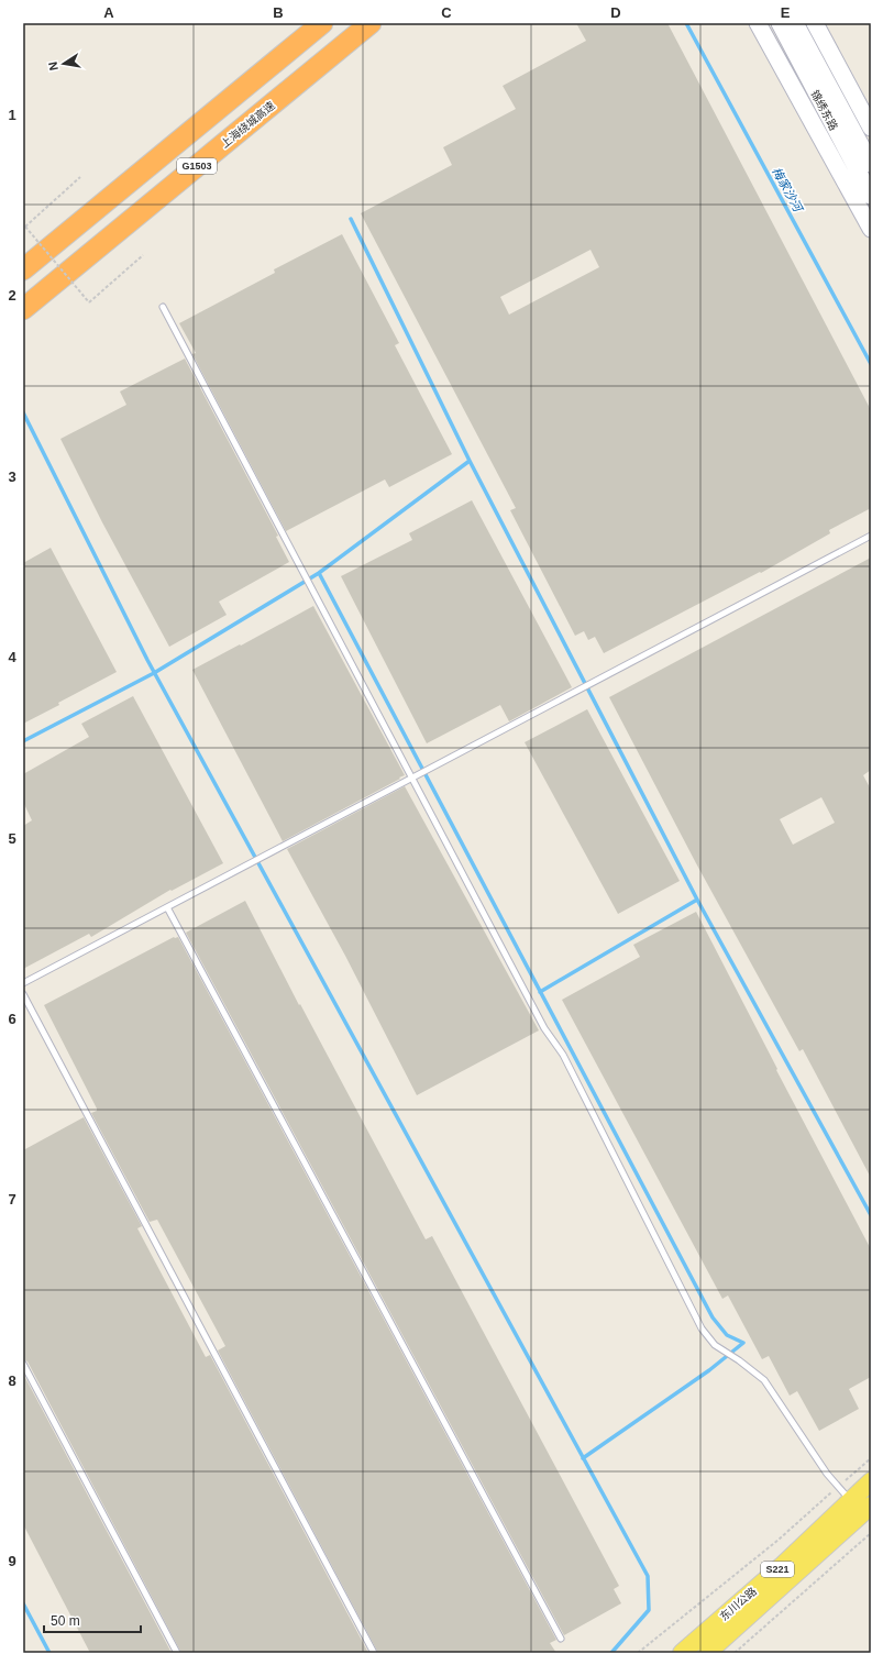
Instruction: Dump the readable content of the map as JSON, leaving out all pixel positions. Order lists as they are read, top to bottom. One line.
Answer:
{"streets":{"highway":["上海绕城高速","G1503"],"main road":["锦绣东路","S221","东川公路"]},"water":["梅家沙河"],"scale_bar":"50 m","north":"left","grid":{"columns":["A","B","C","D","E"],"rows":["1","2","3","4","5","6","7","8","9"]}}
